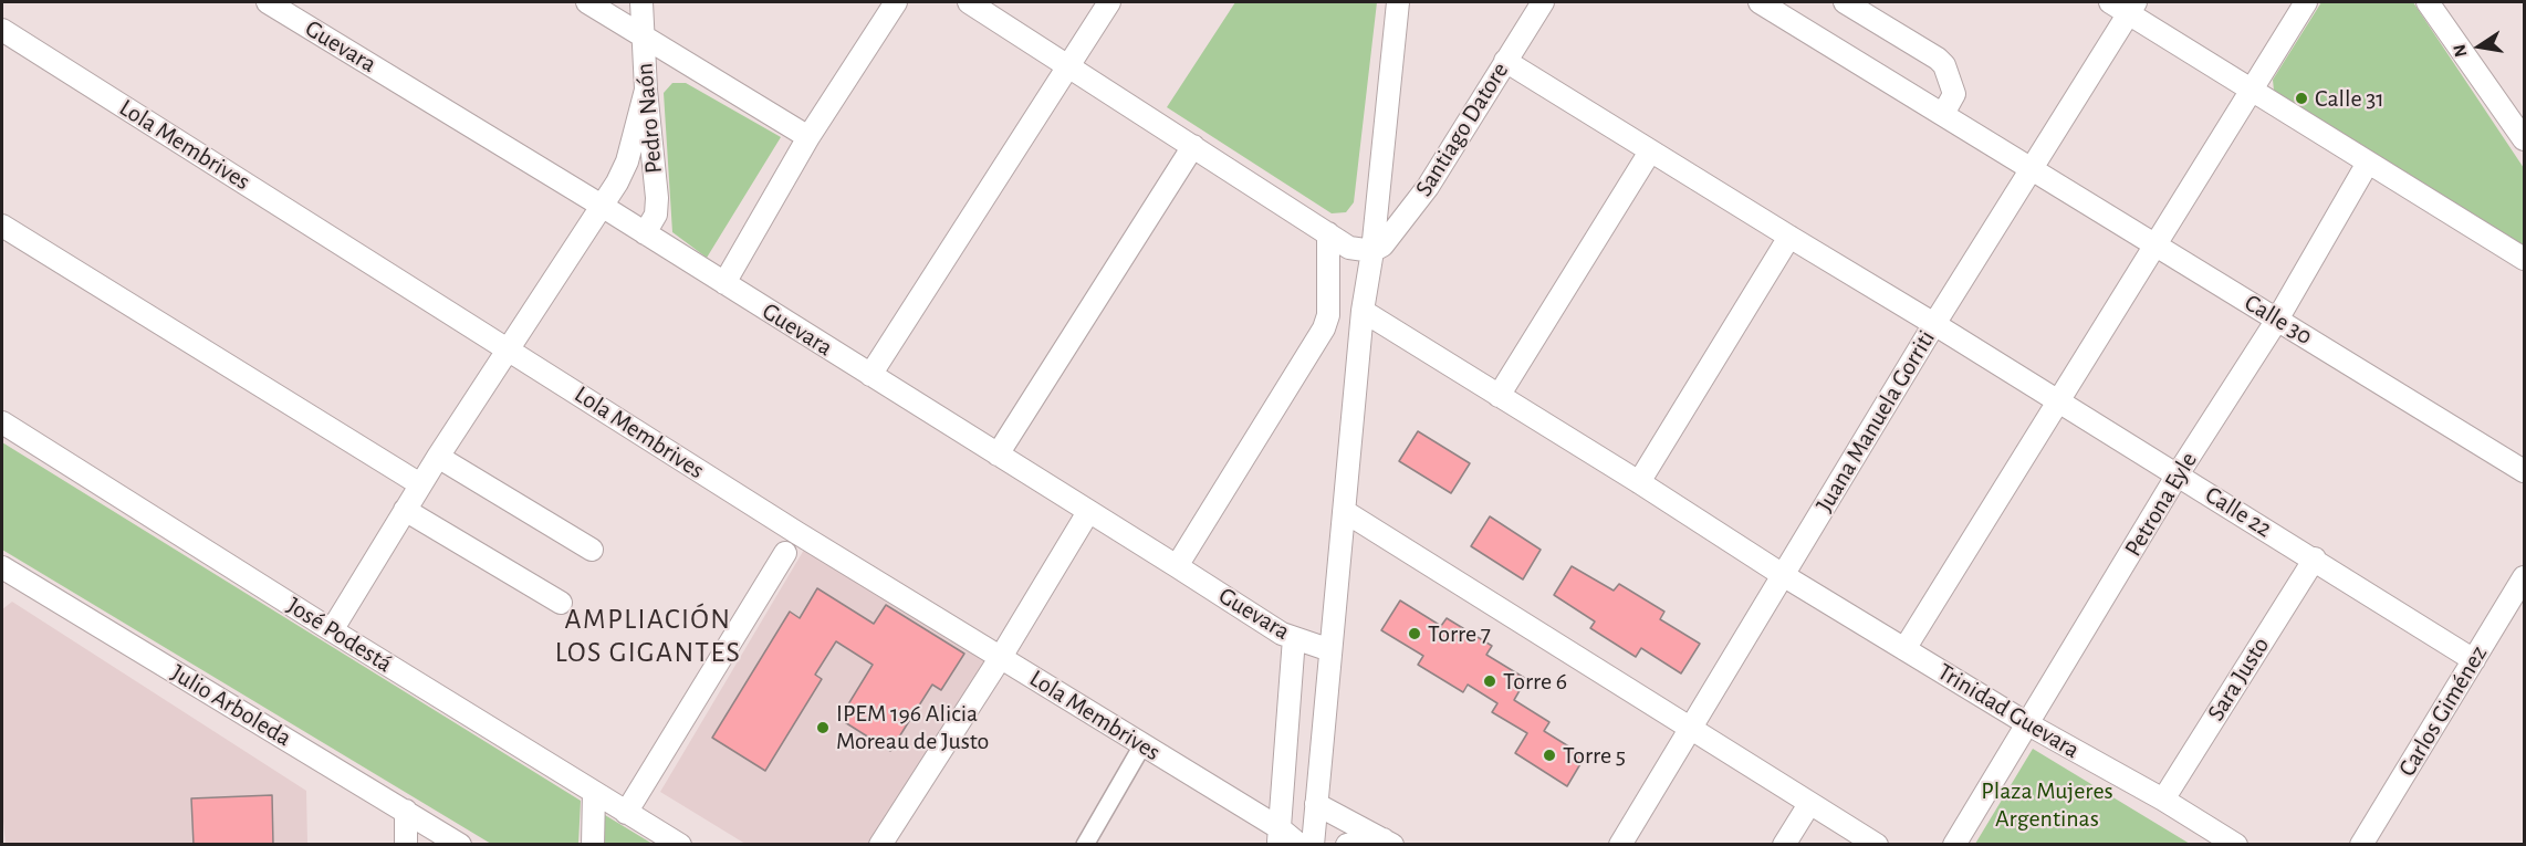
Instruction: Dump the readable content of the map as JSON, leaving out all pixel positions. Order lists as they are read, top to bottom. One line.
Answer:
{"streets":{"street":["Guevara","Pedro Naón","Santiago Datore","Lola Membrives","Calle 30","Juana Manuela Gorriti","Petrona Eyle","Calle 22","José Podestá","Sara Justo","Julio Arboleda","Trinidad Guevara","Carlos Giménez"]},"crossings":[["Guevara","Pedro Naón"],["Santiago Datore","Calle 22"],["Calle 30","Juana Manuela Gorriti"],["Calle 30","Petrona Eyle"],["Juana Manuela Gorriti","Calle 22"],["Juana Manuela Gorriti","Trinidad Guevara"],["Petrona Eyle","Calle 22"],["Petrona Eyle","Trinidad Guevara"],["Calle 22","Sara Justo"],["Calle 22","Carlos Giménez"],["Sara Justo","Trinidad Guevara"]],"districts":["AMPLIACIÓN LOS GIGANTES"],"parks":["Plaza Mujeres Argentinas"],"places":["Calle 31","Torre 7","Torre 6","IPEM 196 Alicia Moreau de Justo","Torre 5"],"north":"left"}
